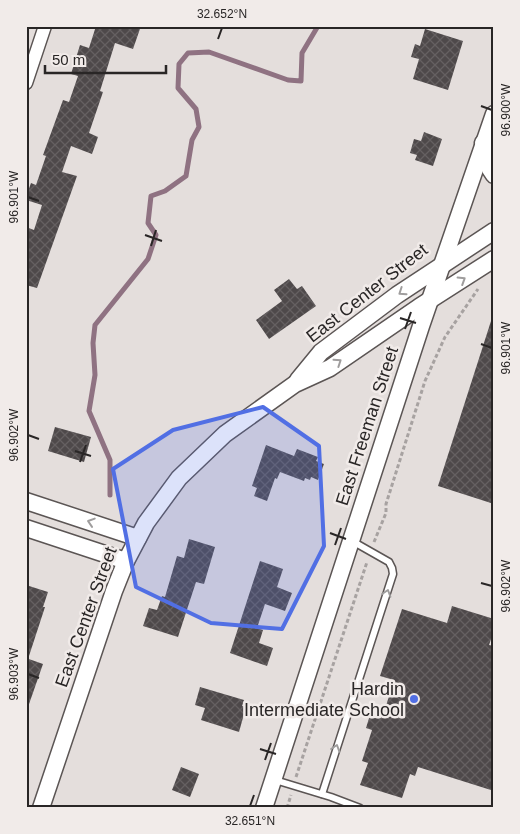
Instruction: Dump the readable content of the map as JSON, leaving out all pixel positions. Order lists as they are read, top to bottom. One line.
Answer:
{"streets":{"street":["East Center Street","East Freeman Street"]},"crossings":[["East Center Street","East Freeman Street"]],"places":["Hardin Intermediate School"],"scale_bar":"50 m","coordinates":["32.652°N","96.900°W","96.901°W","96.902°W","96.903°W","32.651°N"]}
